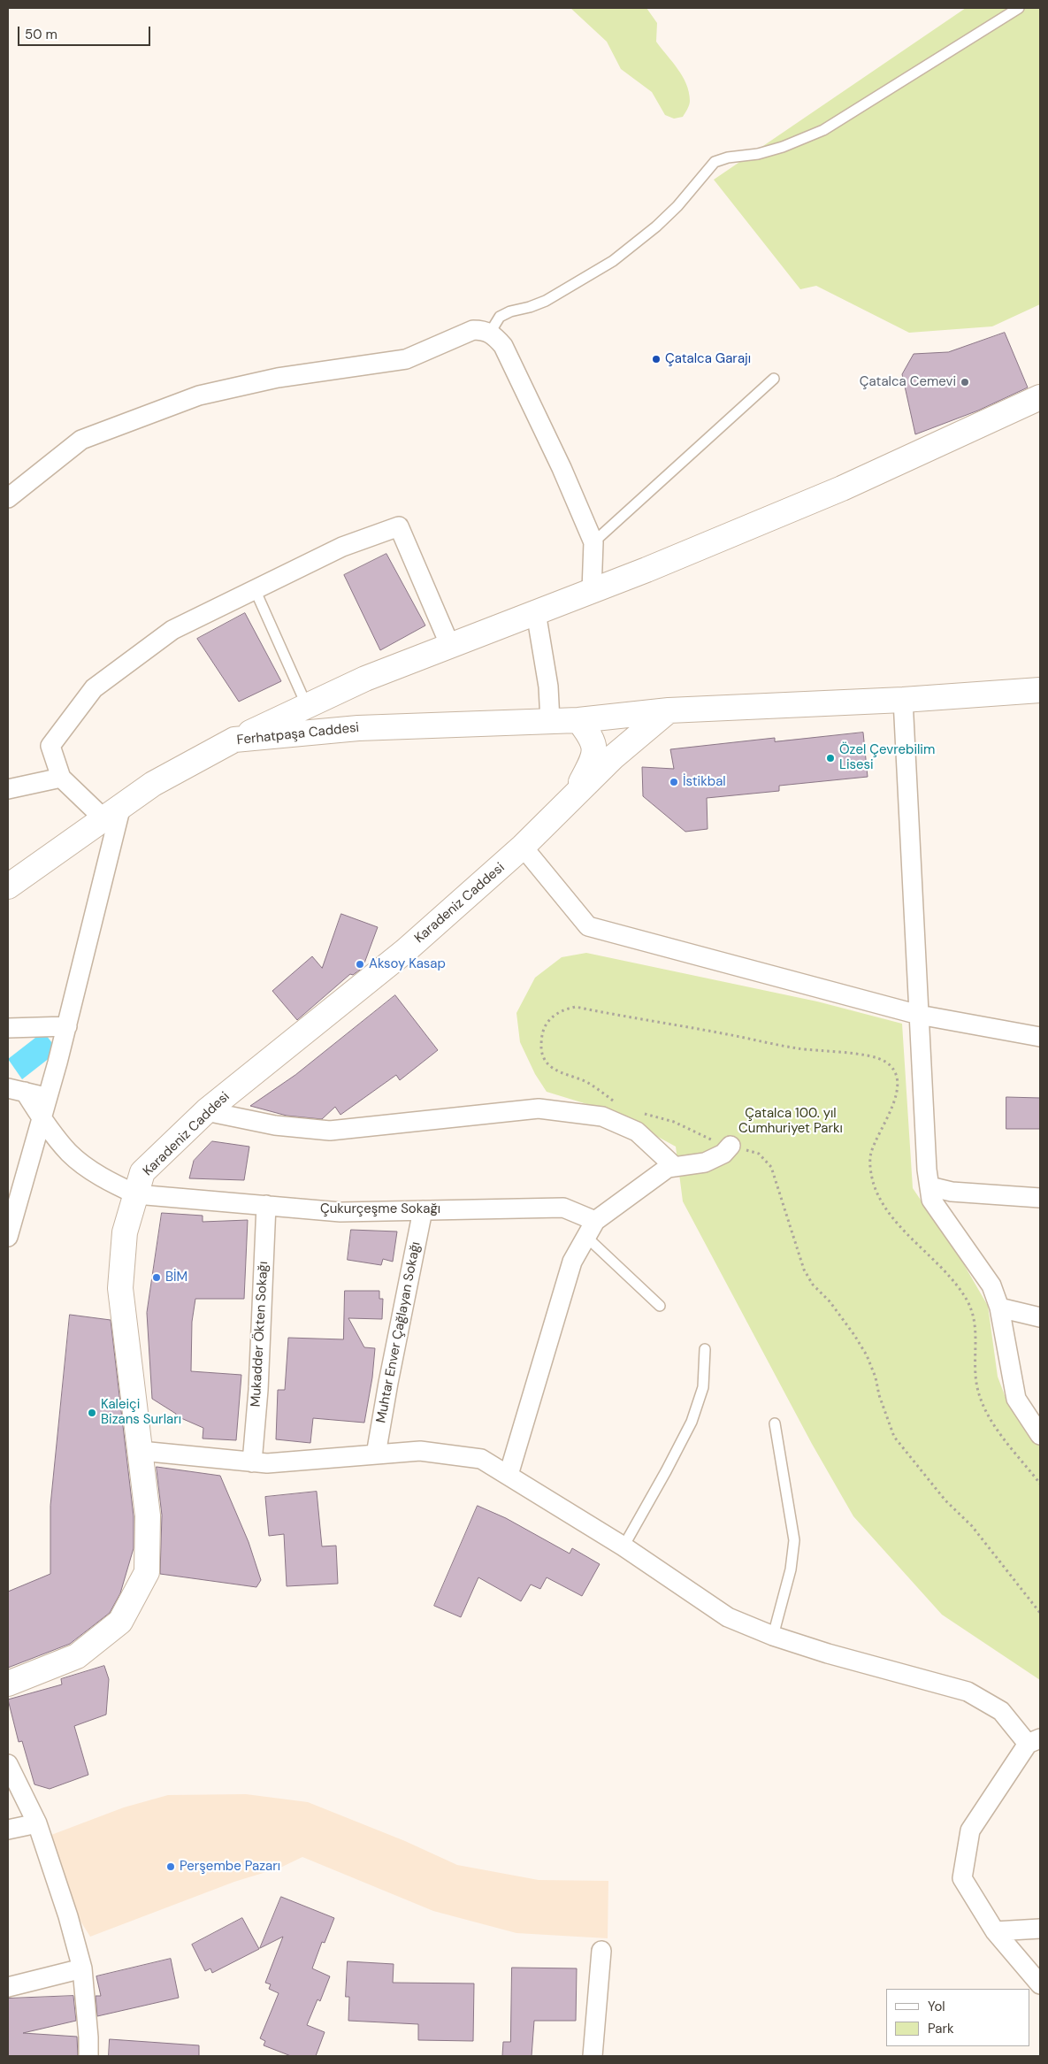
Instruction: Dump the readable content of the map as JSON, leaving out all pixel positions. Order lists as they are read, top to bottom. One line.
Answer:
{"streets":{"street":["Ferhatpaşa Caddesi","Karadeniz Caddesi","Çukurçeşme Sokağı","Muhtar Enver Çağlayan Sokağı","Mukadder Ökten Sokağı"]},"crossings":[["Ferhatpaşa Caddesi","Karadeniz Caddesi"],["Karadeniz Caddesi","Çukurçeşme Sokağı"],["Çukurçeşme Sokağı","Muhtar Enver Çağlayan Sokağı"],["Çukurçeşme Sokağı","Mukadder Ökten Sokağı"]],"parks":["Çatalca 100. yıl Cumhuriyet Parkı"],"places":["Çatalca Garajı","Çatalca Cemevi","Özel Çevrebilim Lisesi","İstikbal","Aksoy Kasap","BİM","Kaleiçi Bizans Surları","Perşembe Pazarı"],"legend":["Yol","Park"],"scale_bar":"50 m"}
